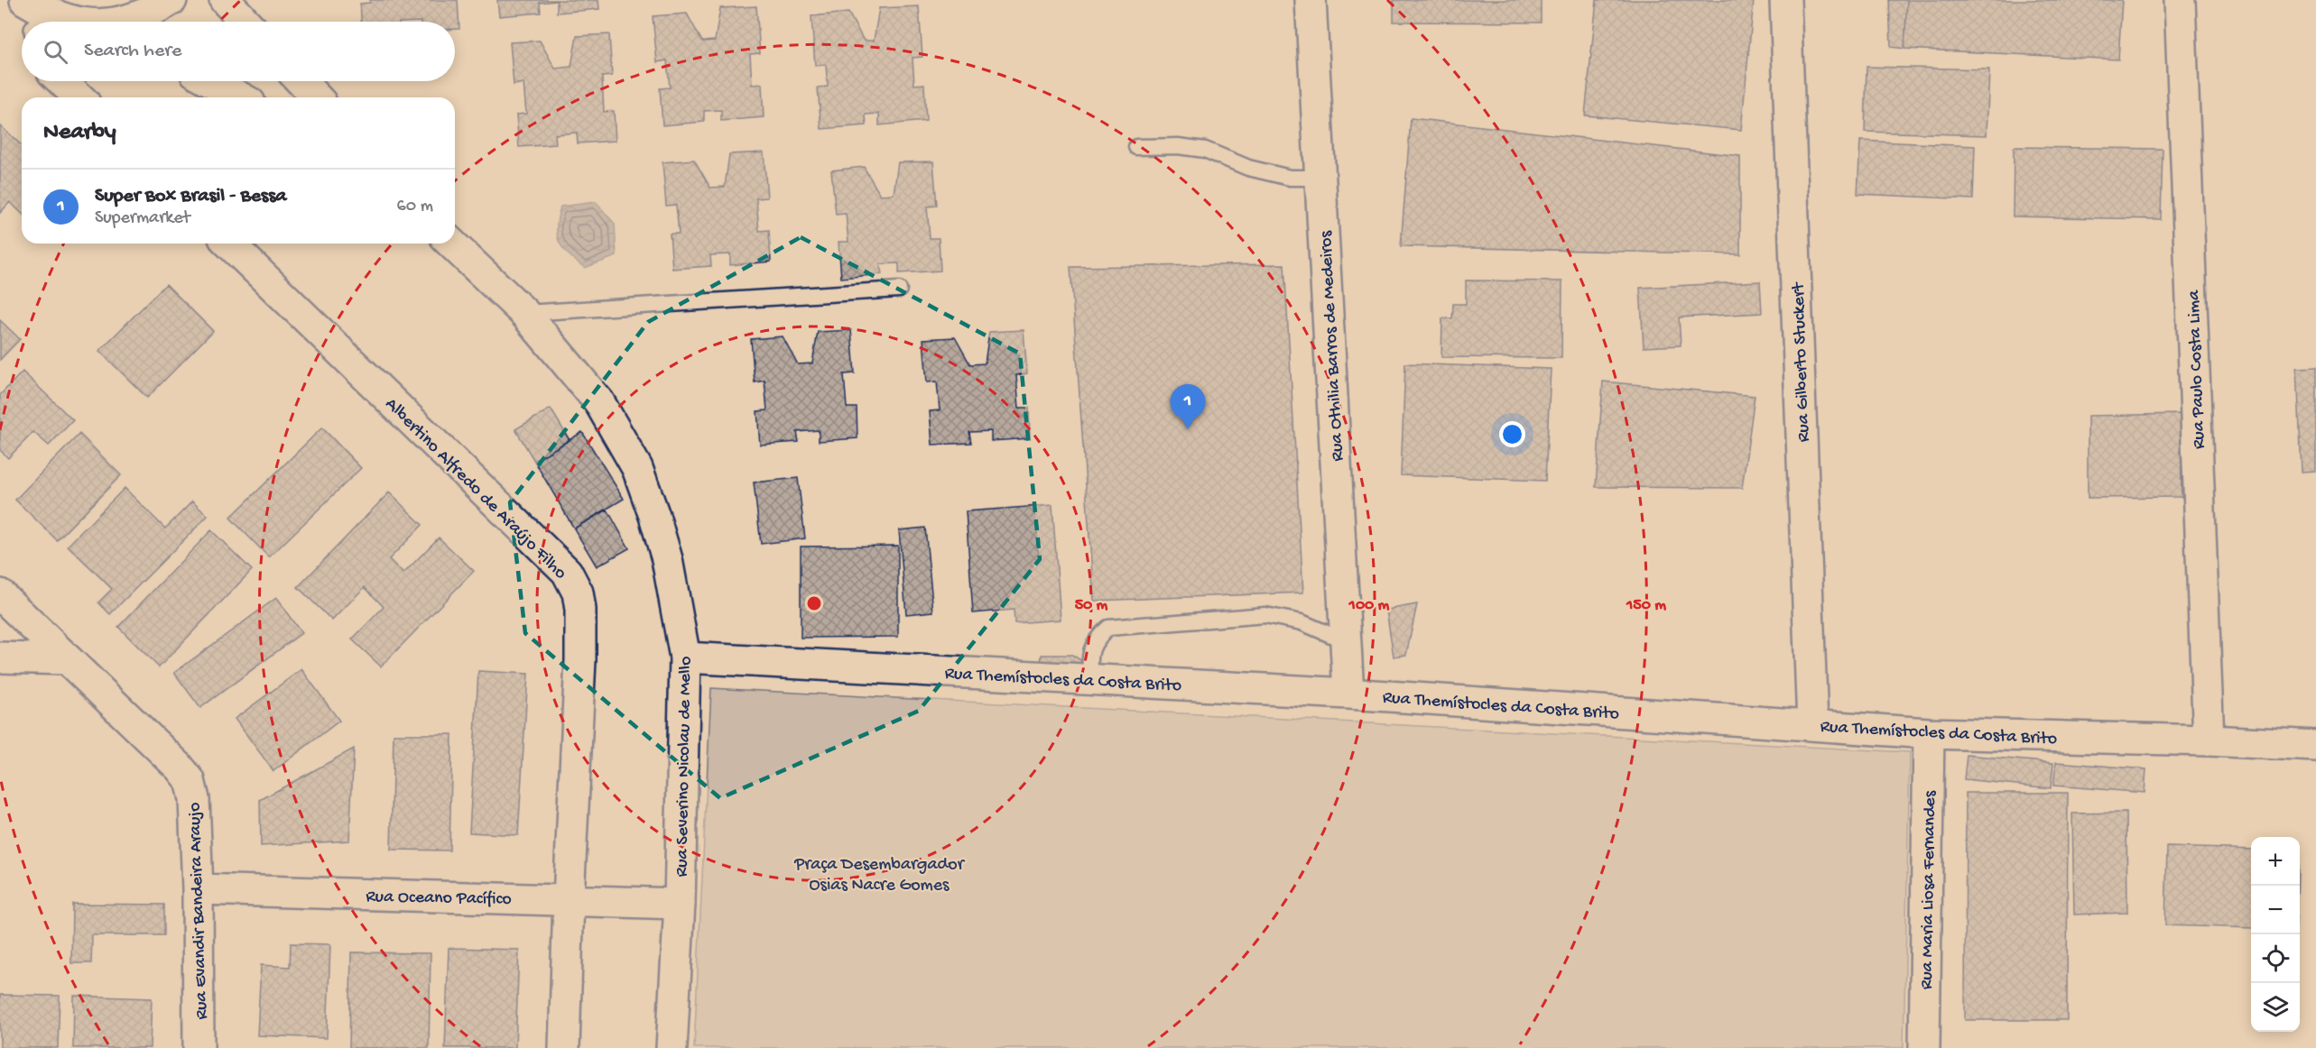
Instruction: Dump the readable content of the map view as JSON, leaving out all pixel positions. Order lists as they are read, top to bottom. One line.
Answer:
{"streets":{"street":["Rua Othilia Barros de Medeiros","Rua Gilberto Stuckert","Rua Paulo Costa Lima","Albertino Alfredo de Araújo Filho","Rua Themístocles da Costa Brito","Rua Severino Nicolau de Mello","Rua Maria Liosa Fernandes","Rua Oceano Pacífico","Rua Evandir Bandeira Araujo"]},"crossings":[["Rua Othilia Barros de Medeiros","Rua Themístocles da Costa Brito"],["Rua Gilberto Stuckert","Rua Themístocles da Costa Brito"],["Rua Paulo Costa Lima","Rua Themístocles da Costa Brito"],["Albertino Alfredo de Araújo Filho","Rua Oceano Pacífico"],["Rua Themístocles da Costa Brito","Rua Severino Nicolau de Mello"],["Rua Themístocles da Costa Brito","Rua Maria Liosa Fernandes"],["Rua Severino Nicolau de Mello","Rua Oceano Pacífico"],["Rua Oceano Pacífico","Rua Evandir Bandeira Araujo"]],"parks":["Praça Desembargador Osias Nacre Gomes"],"page":{"search":"Search here","heading":"Nearby","list":[{"mark":"1","name":"Super Box Brasil - Bessa","note":"Supermarket","value":"60 m"}],"pins":"1","map_buttons":["+","−"]},"rings":["50 m","100 m","150 m"]}
